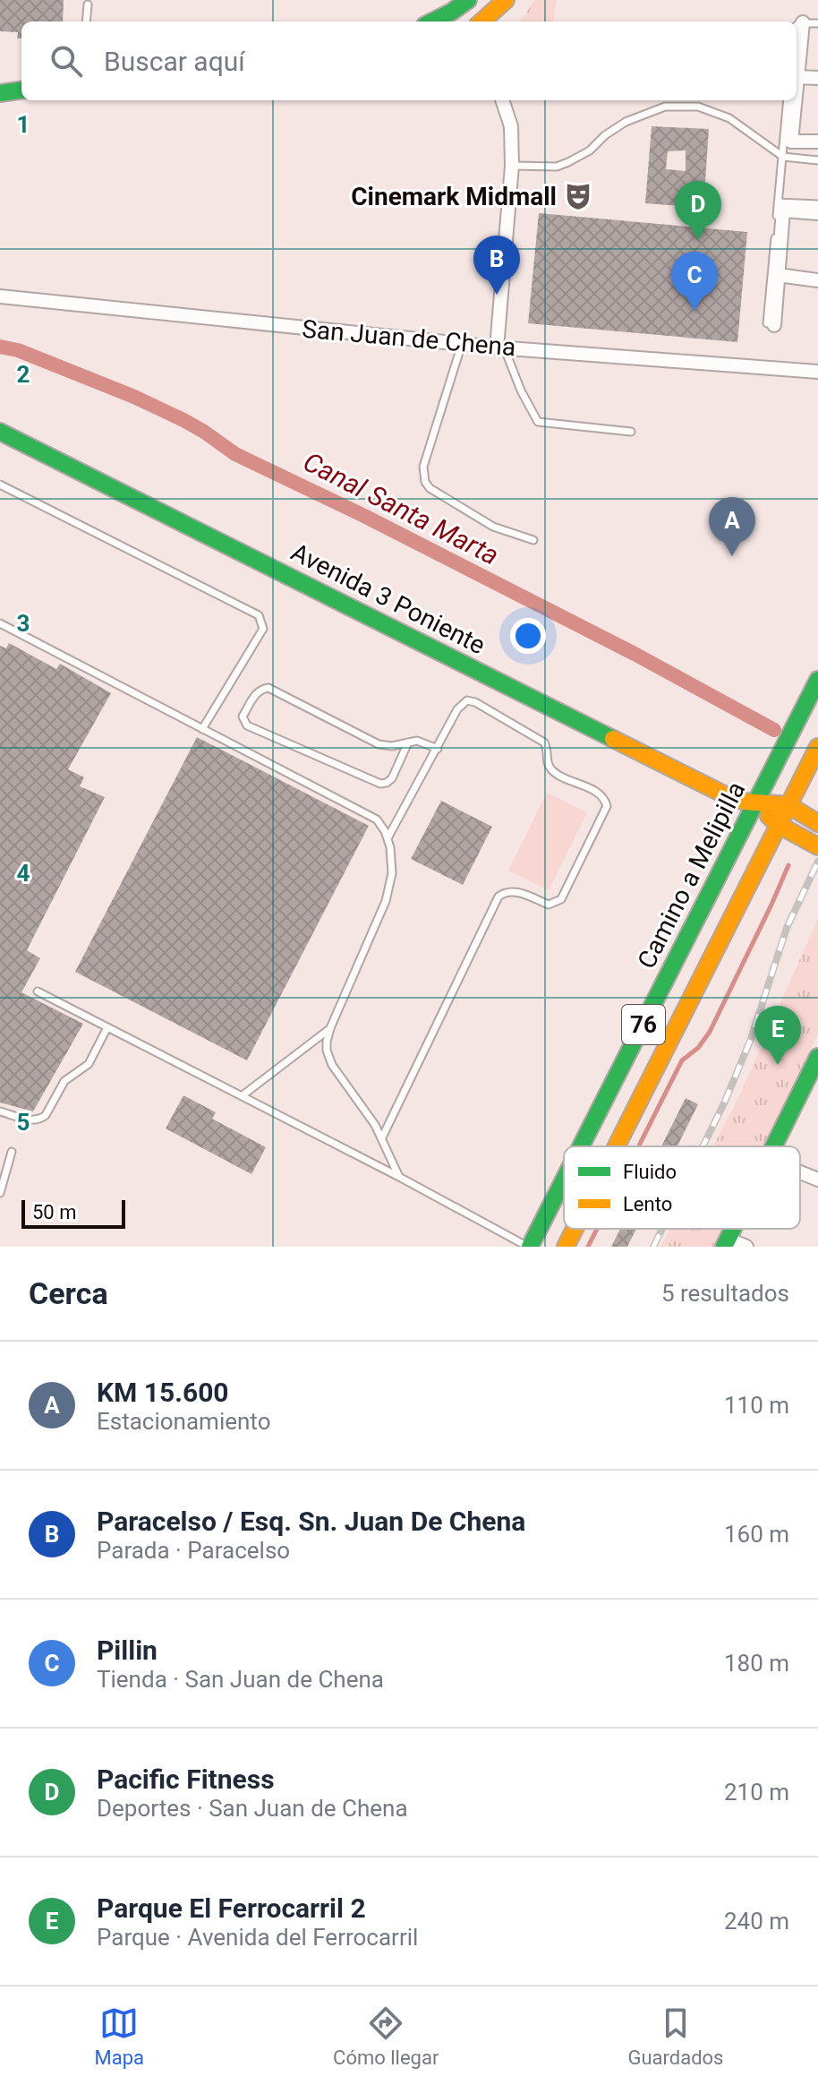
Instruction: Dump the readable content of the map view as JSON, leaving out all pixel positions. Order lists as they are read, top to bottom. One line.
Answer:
{"streets":{"main road":["Avenida 3 Poniente","Camino a Melipilla","76"],"street":["San Juan de Chena"]},"crossings":[["Avenida 3 Poniente","Camino a Melipilla"],["Avenida 3 Poniente","76"]],"water":["Canal Santa Marta"],"places":{"theatre":["Cinemark Midmall"]},"legend":["Fluido","Lento"],"scale_bar":"50 m","page":{"search":"Buscar aquí","pins":["D","B","C","A","E"],"scale":"50 m","heading":["Cerca","5 resultados"],"list":[{"mark":"A","name":"KM 15.600","note":"Estacionamiento","value":"110 m"},{"mark":"B","name":"Paracelso / Esq. Sn. Juan De Chena","note":"Parada · Paracelso","value":"160 m"},{"mark":"C","name":"Pillin","note":"Tienda · San Juan de Chena","value":"180 m"},{"mark":"D","name":"Pacific Fitness","note":"Deportes · San Juan de Chena","value":"210 m"},{"mark":"E","name":"Parque El Ferrocarril 2","note":"Parque · Avenida del Ferrocarril","value":"240 m"}],"nav":["Mapa","Cómo llegar","Guardados"]},"grid":{"rows":["1","2","3","4","5"]}}
